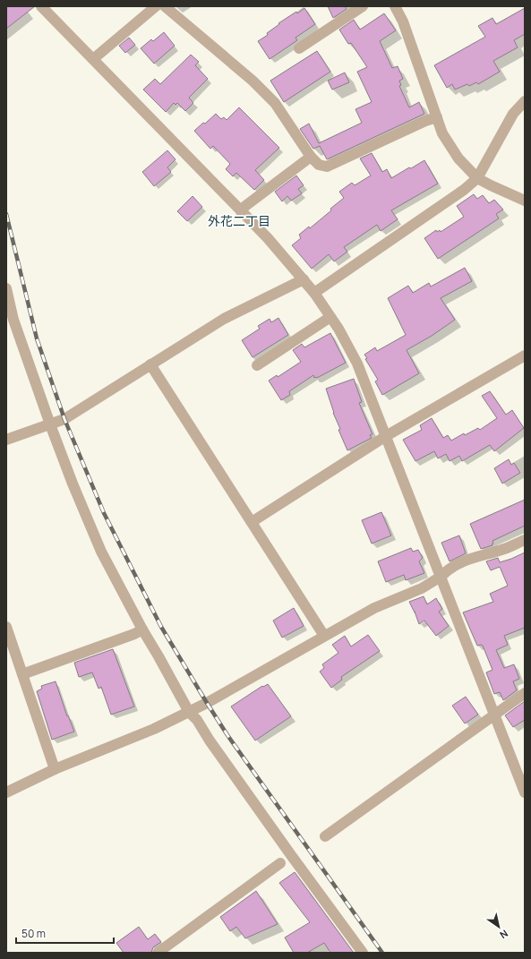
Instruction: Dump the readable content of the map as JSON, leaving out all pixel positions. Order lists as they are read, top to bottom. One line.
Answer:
{"districts":["外花二丁目"],"scale_bar":"50 m","north":"bottom right"}
